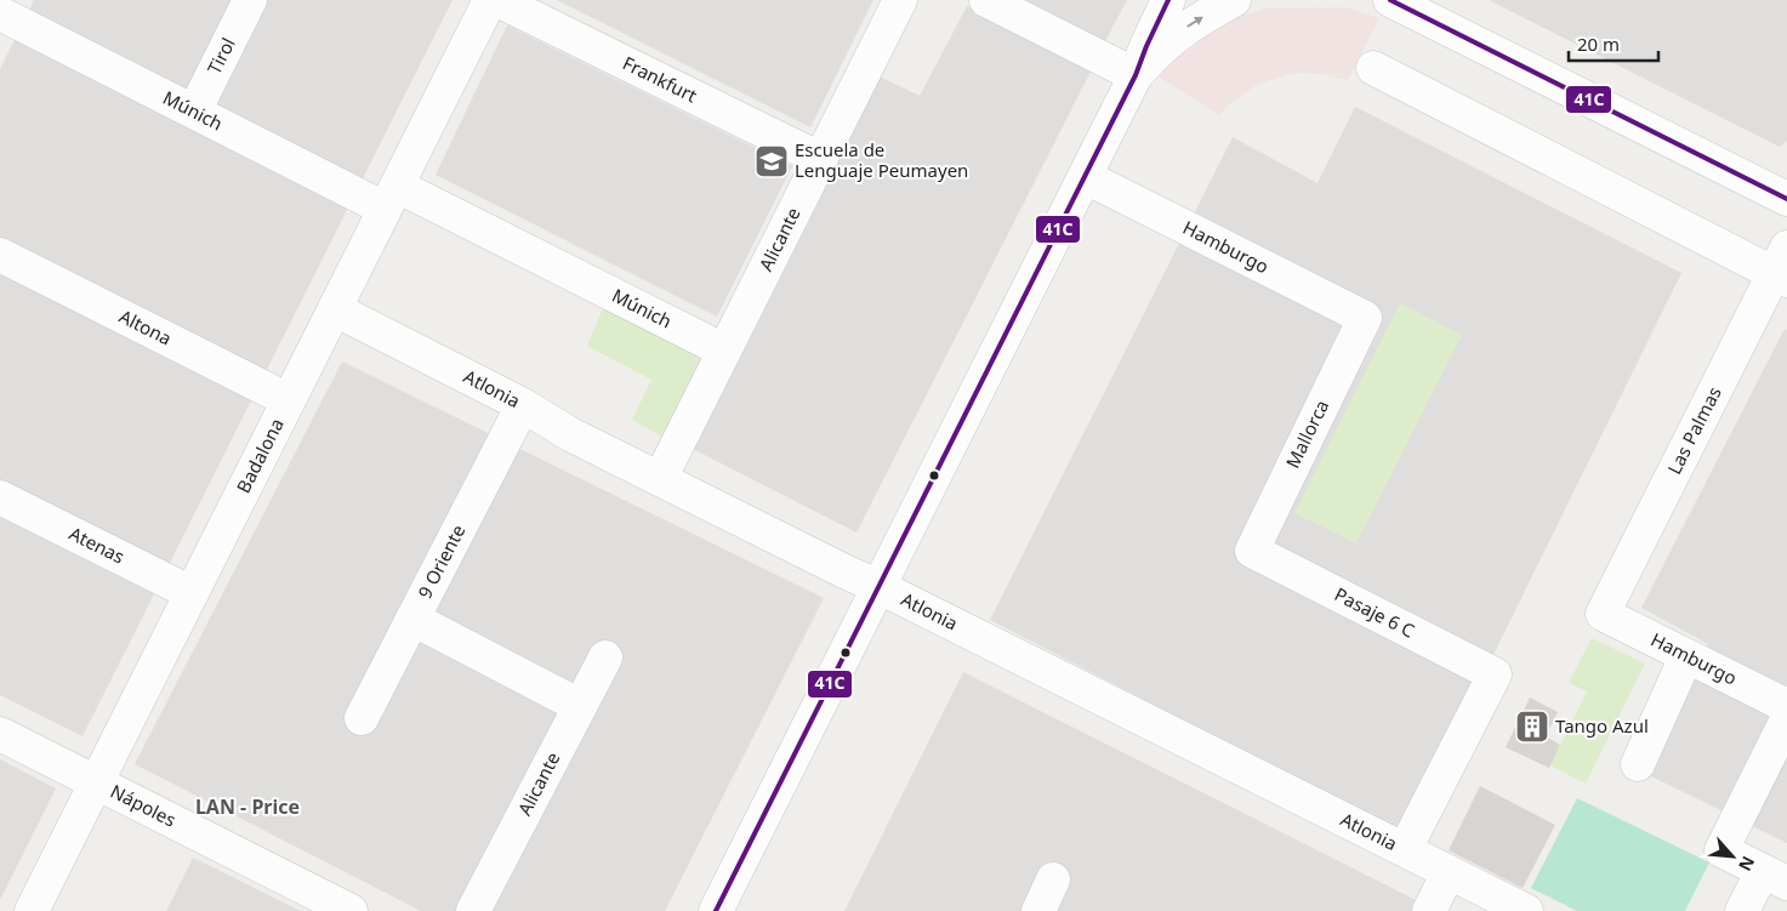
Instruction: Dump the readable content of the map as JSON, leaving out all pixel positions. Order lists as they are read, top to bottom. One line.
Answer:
{"streets":{"street":["Tirol","Frankfurt","Múnich","Alicante","Hamburgo","Altona","Atlonia","Las Palmas","Mallorca","Badalona","Atenas","9 Oriente","Pasaje 6 C","Nápoles"]},"crossings":[["Tirol","Múnich"],["Frankfurt","Alicante"],["Múnich","Alicante"],["Múnich","Badalona"],["Alicante","Atlonia"],["Hamburgo","Las Palmas"],["Hamburgo","Mallorca"],["Altona","Badalona"],["Atlonia","Badalona"],["Atlonia","9 Oriente"],["Atlonia","Pasaje 6 C"],["Mallorca","Pasaje 6 C"],["Badalona","Atenas"],["Badalona","Nápoles"]],"districts":["LAN - Price"],"places":{"school or university":["Escuela de Lenguaje Peumayen"],"building":["Tango Azul"]},"lines":["transit line 41C"],"scale_bar":"20 m","north":"bottom right"}
